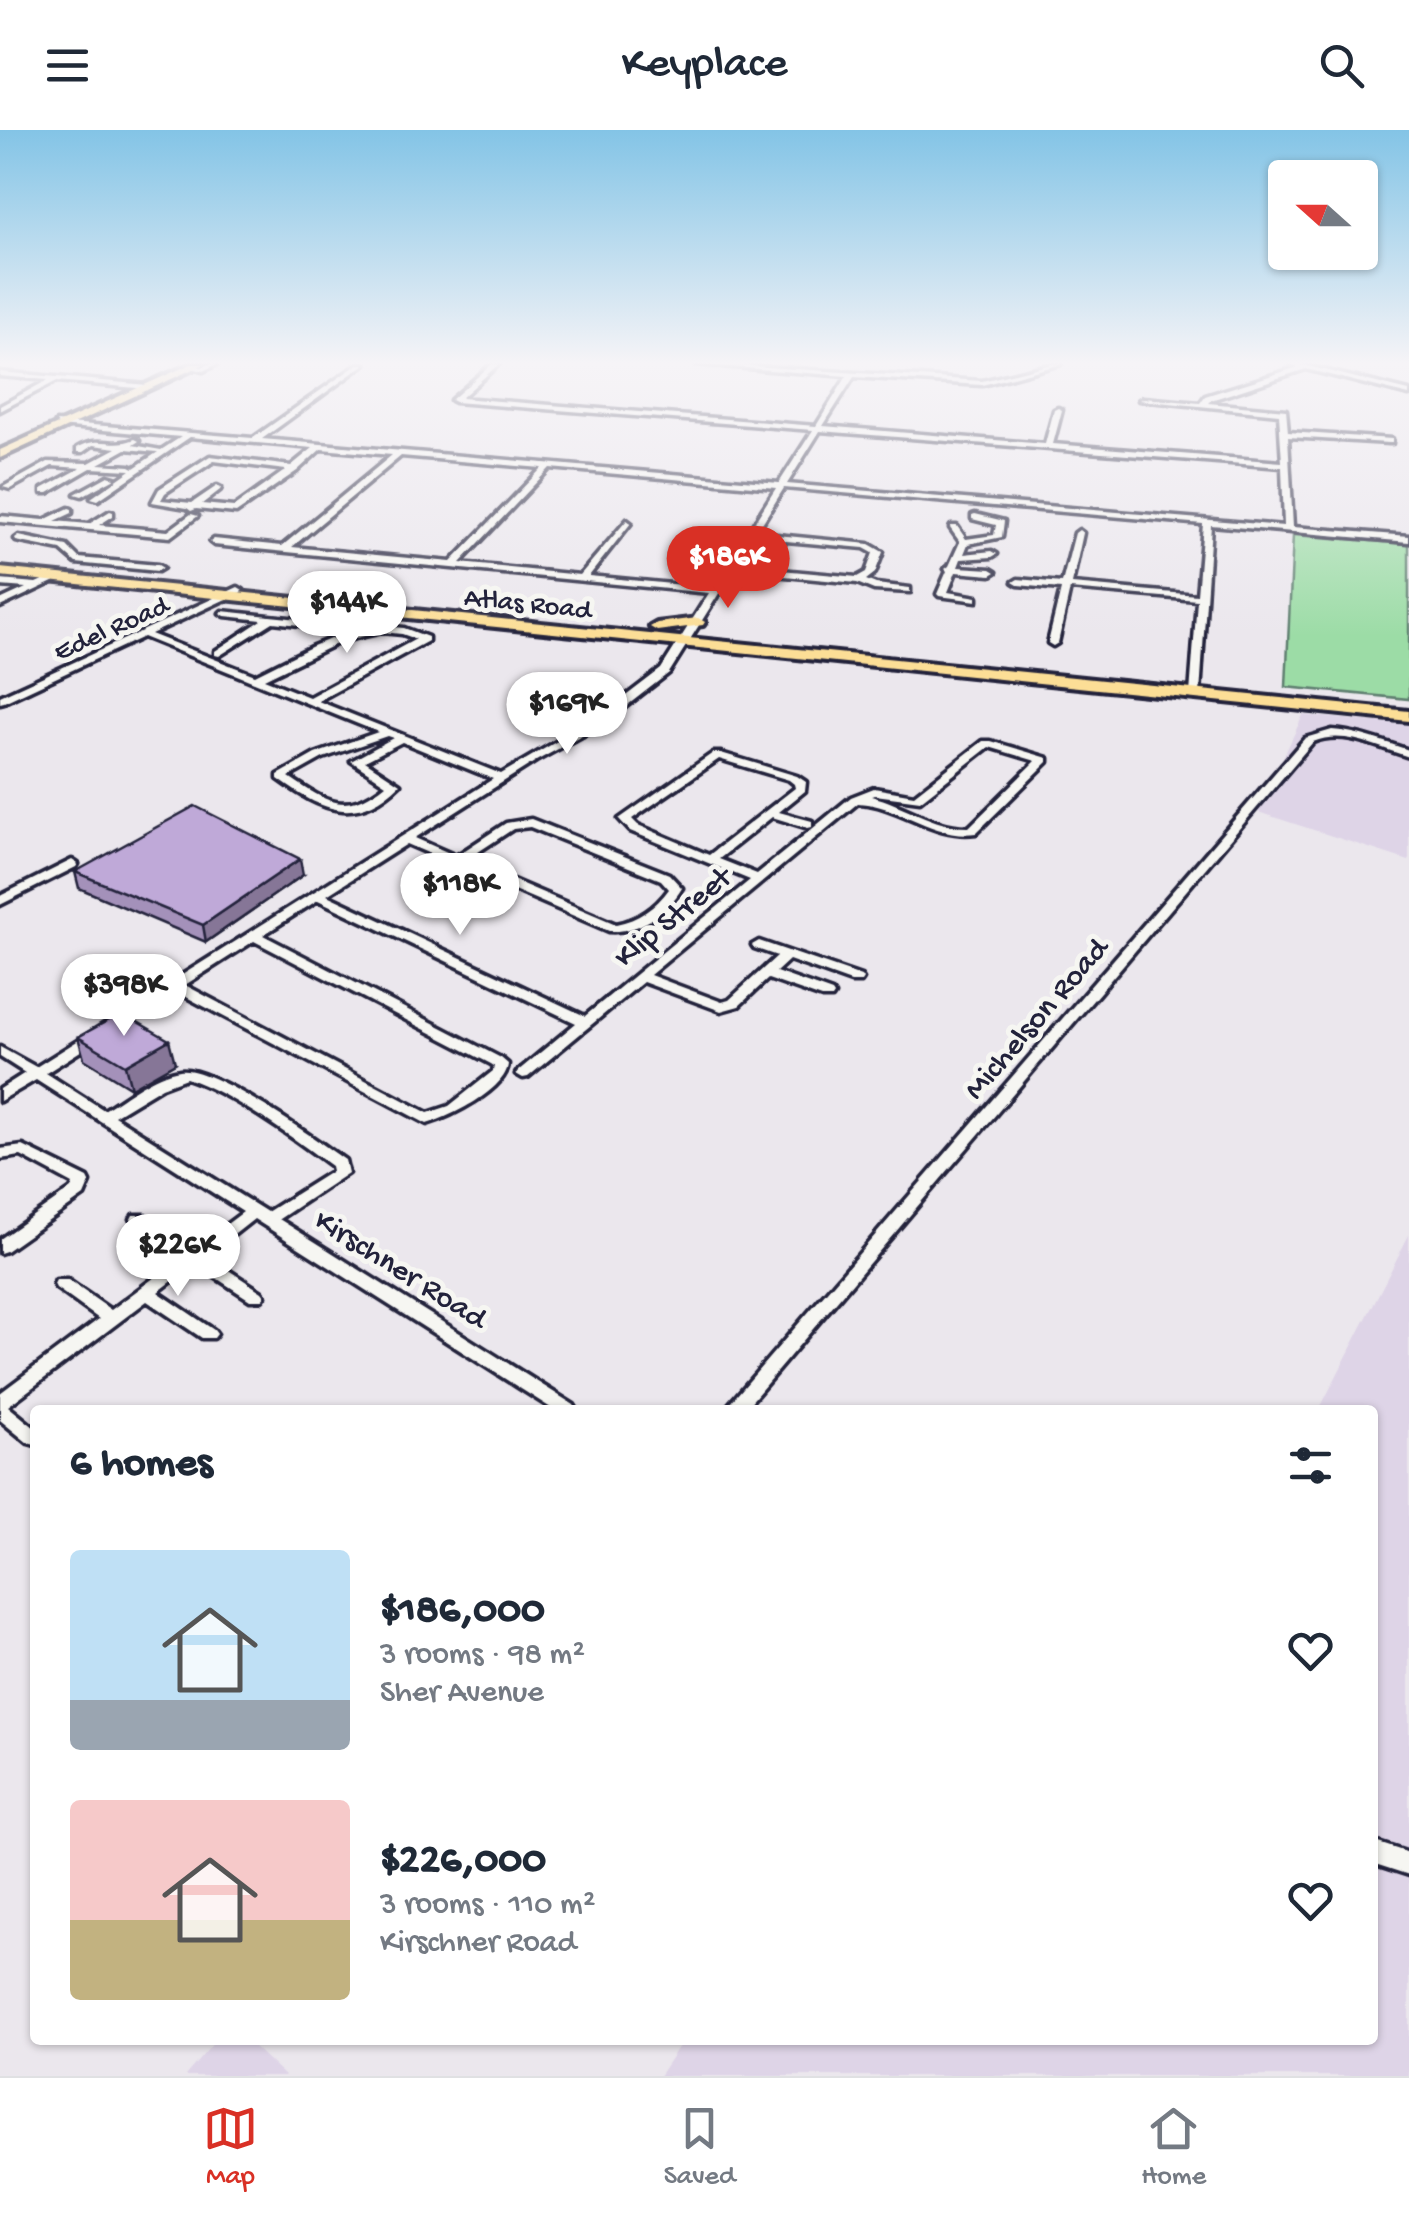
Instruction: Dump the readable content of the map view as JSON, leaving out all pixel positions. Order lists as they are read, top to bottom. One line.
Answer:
{"streets":{"main road":["Atlas Road"],"street":["Edel Road","Klip Street","Michelson Road","Kirschner Road"]},"crossings":[["Atlas Road","Edel Road"]],"north":"left","page":{"header":"Keyplace","price":["$186K","$144K","$169K","$118K","$398K","$226K"],"heading":"6 homes","list":[{"name":"$186,000","note":"3 rooms · 98 m² · Sher Avenue"},{"name":"$226,000","note":"3 rooms · 110 m² · Kirschner Road"}],"tabs":["Map","Saved","Home"]}}
